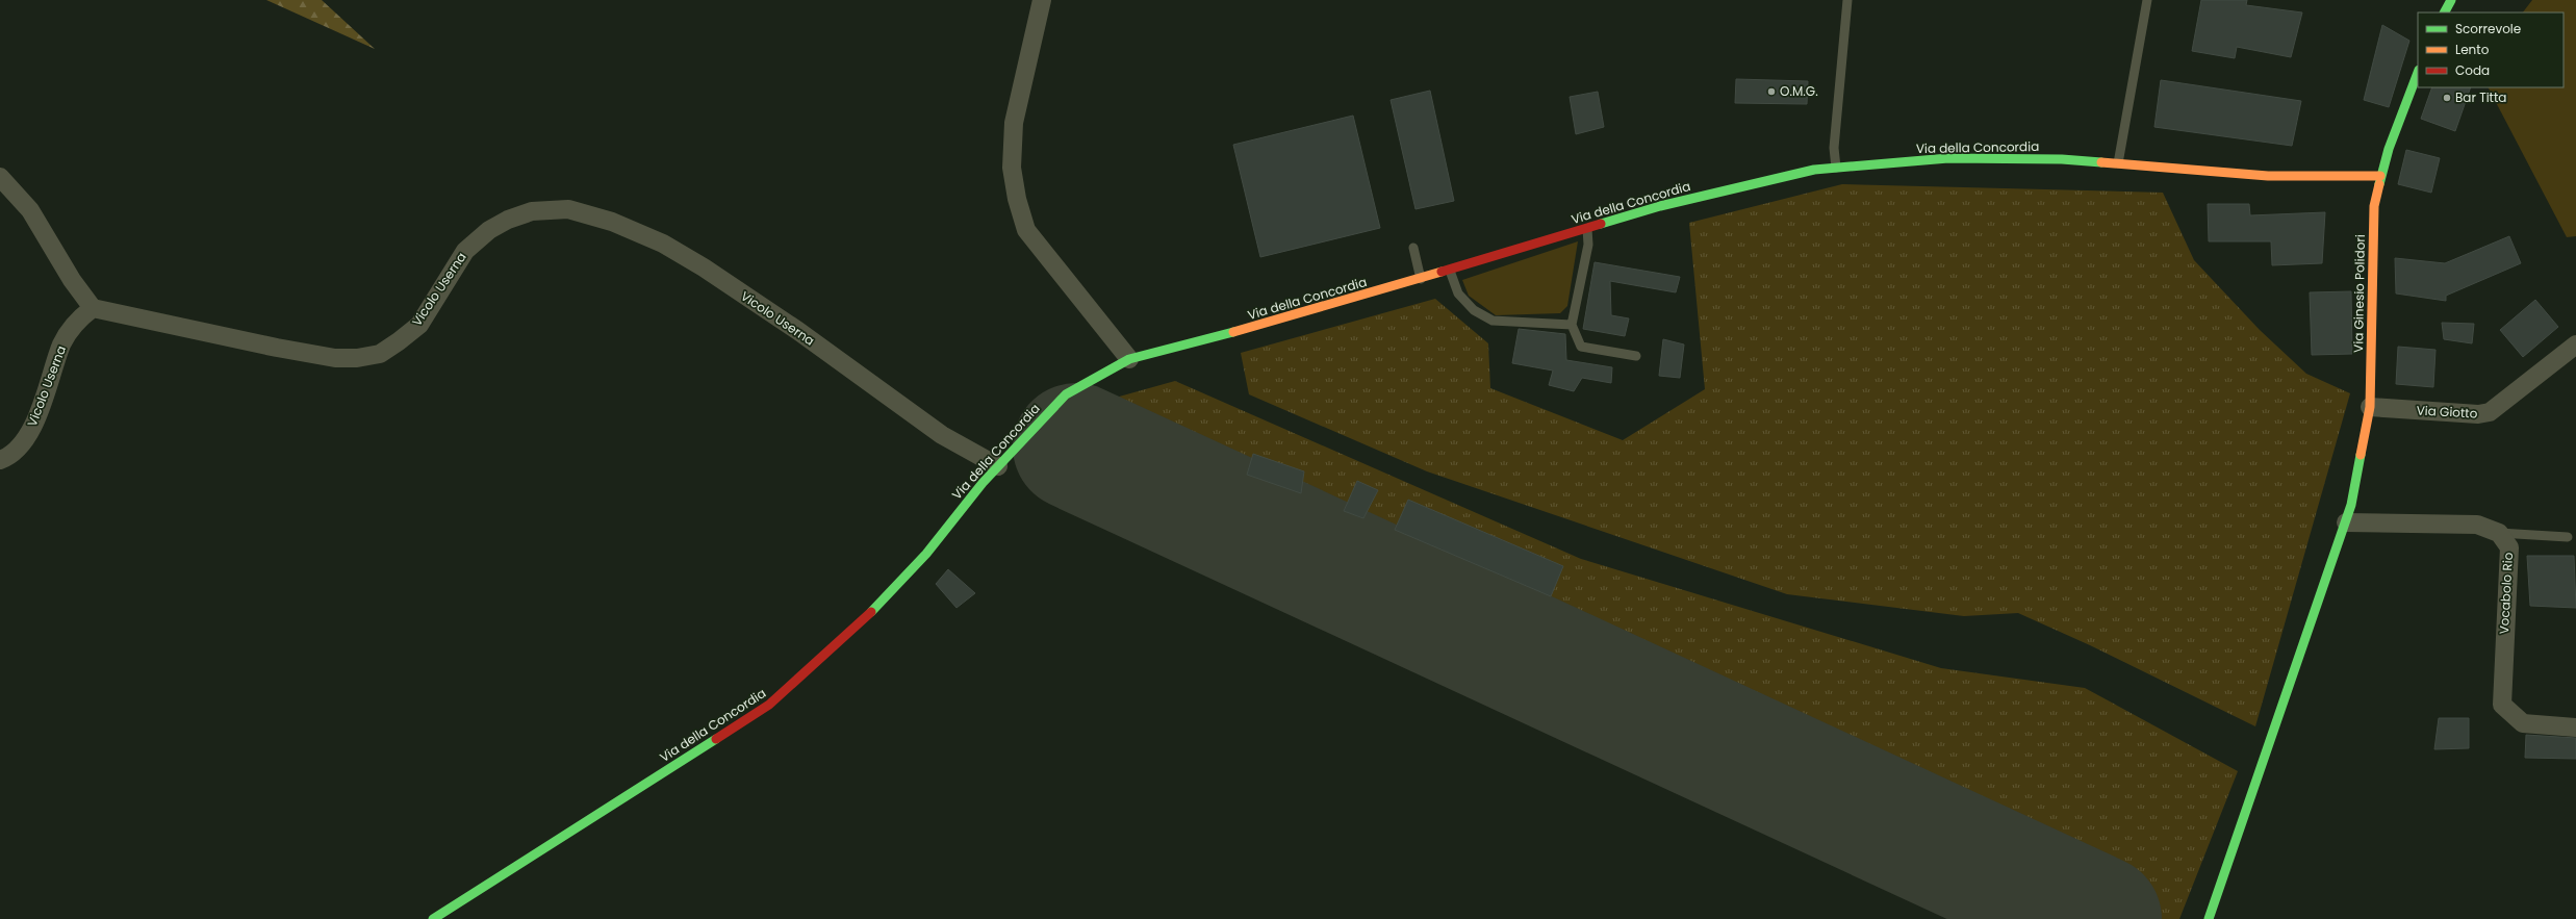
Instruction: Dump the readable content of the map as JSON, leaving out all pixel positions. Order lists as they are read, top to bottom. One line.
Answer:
{"streets":{"street":["Via della Concordia","Vicolo Userna","Via Ginesio Polidori","Via Giotto","Vocabolo Rio"]},"crossings":[["Via della Concordia","Vicolo Userna"],["Via della Concordia","Via Ginesio Polidori"],["Via Ginesio Polidori","Via Giotto"]],"places":["O.M.G.","Bar Titta"],"legend":["Scorrevole","Lento","Coda"]}
